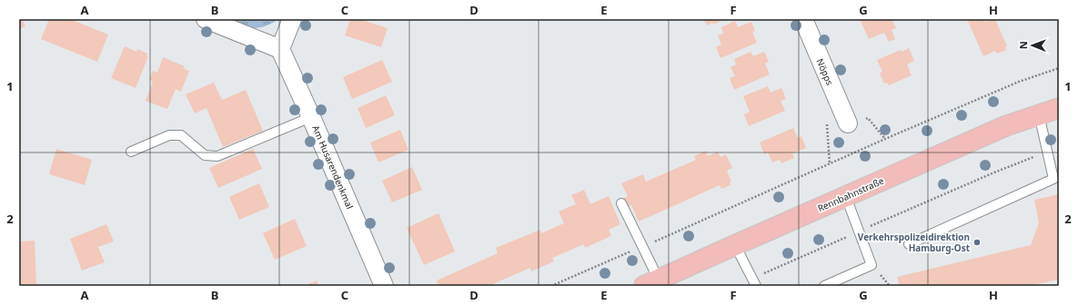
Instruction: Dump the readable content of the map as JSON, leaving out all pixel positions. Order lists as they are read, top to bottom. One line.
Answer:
{"streets":{"main road":["Rennbahnstraße"],"street":["Nöpps","Am Husarendenkmal"]},"places":["Verkehrspolizeidirektion Hamburg-Ost"],"north":"left","grid":{"columns":["A","B","C","D","E","F","G","H"],"rows":["1","2"]}}
